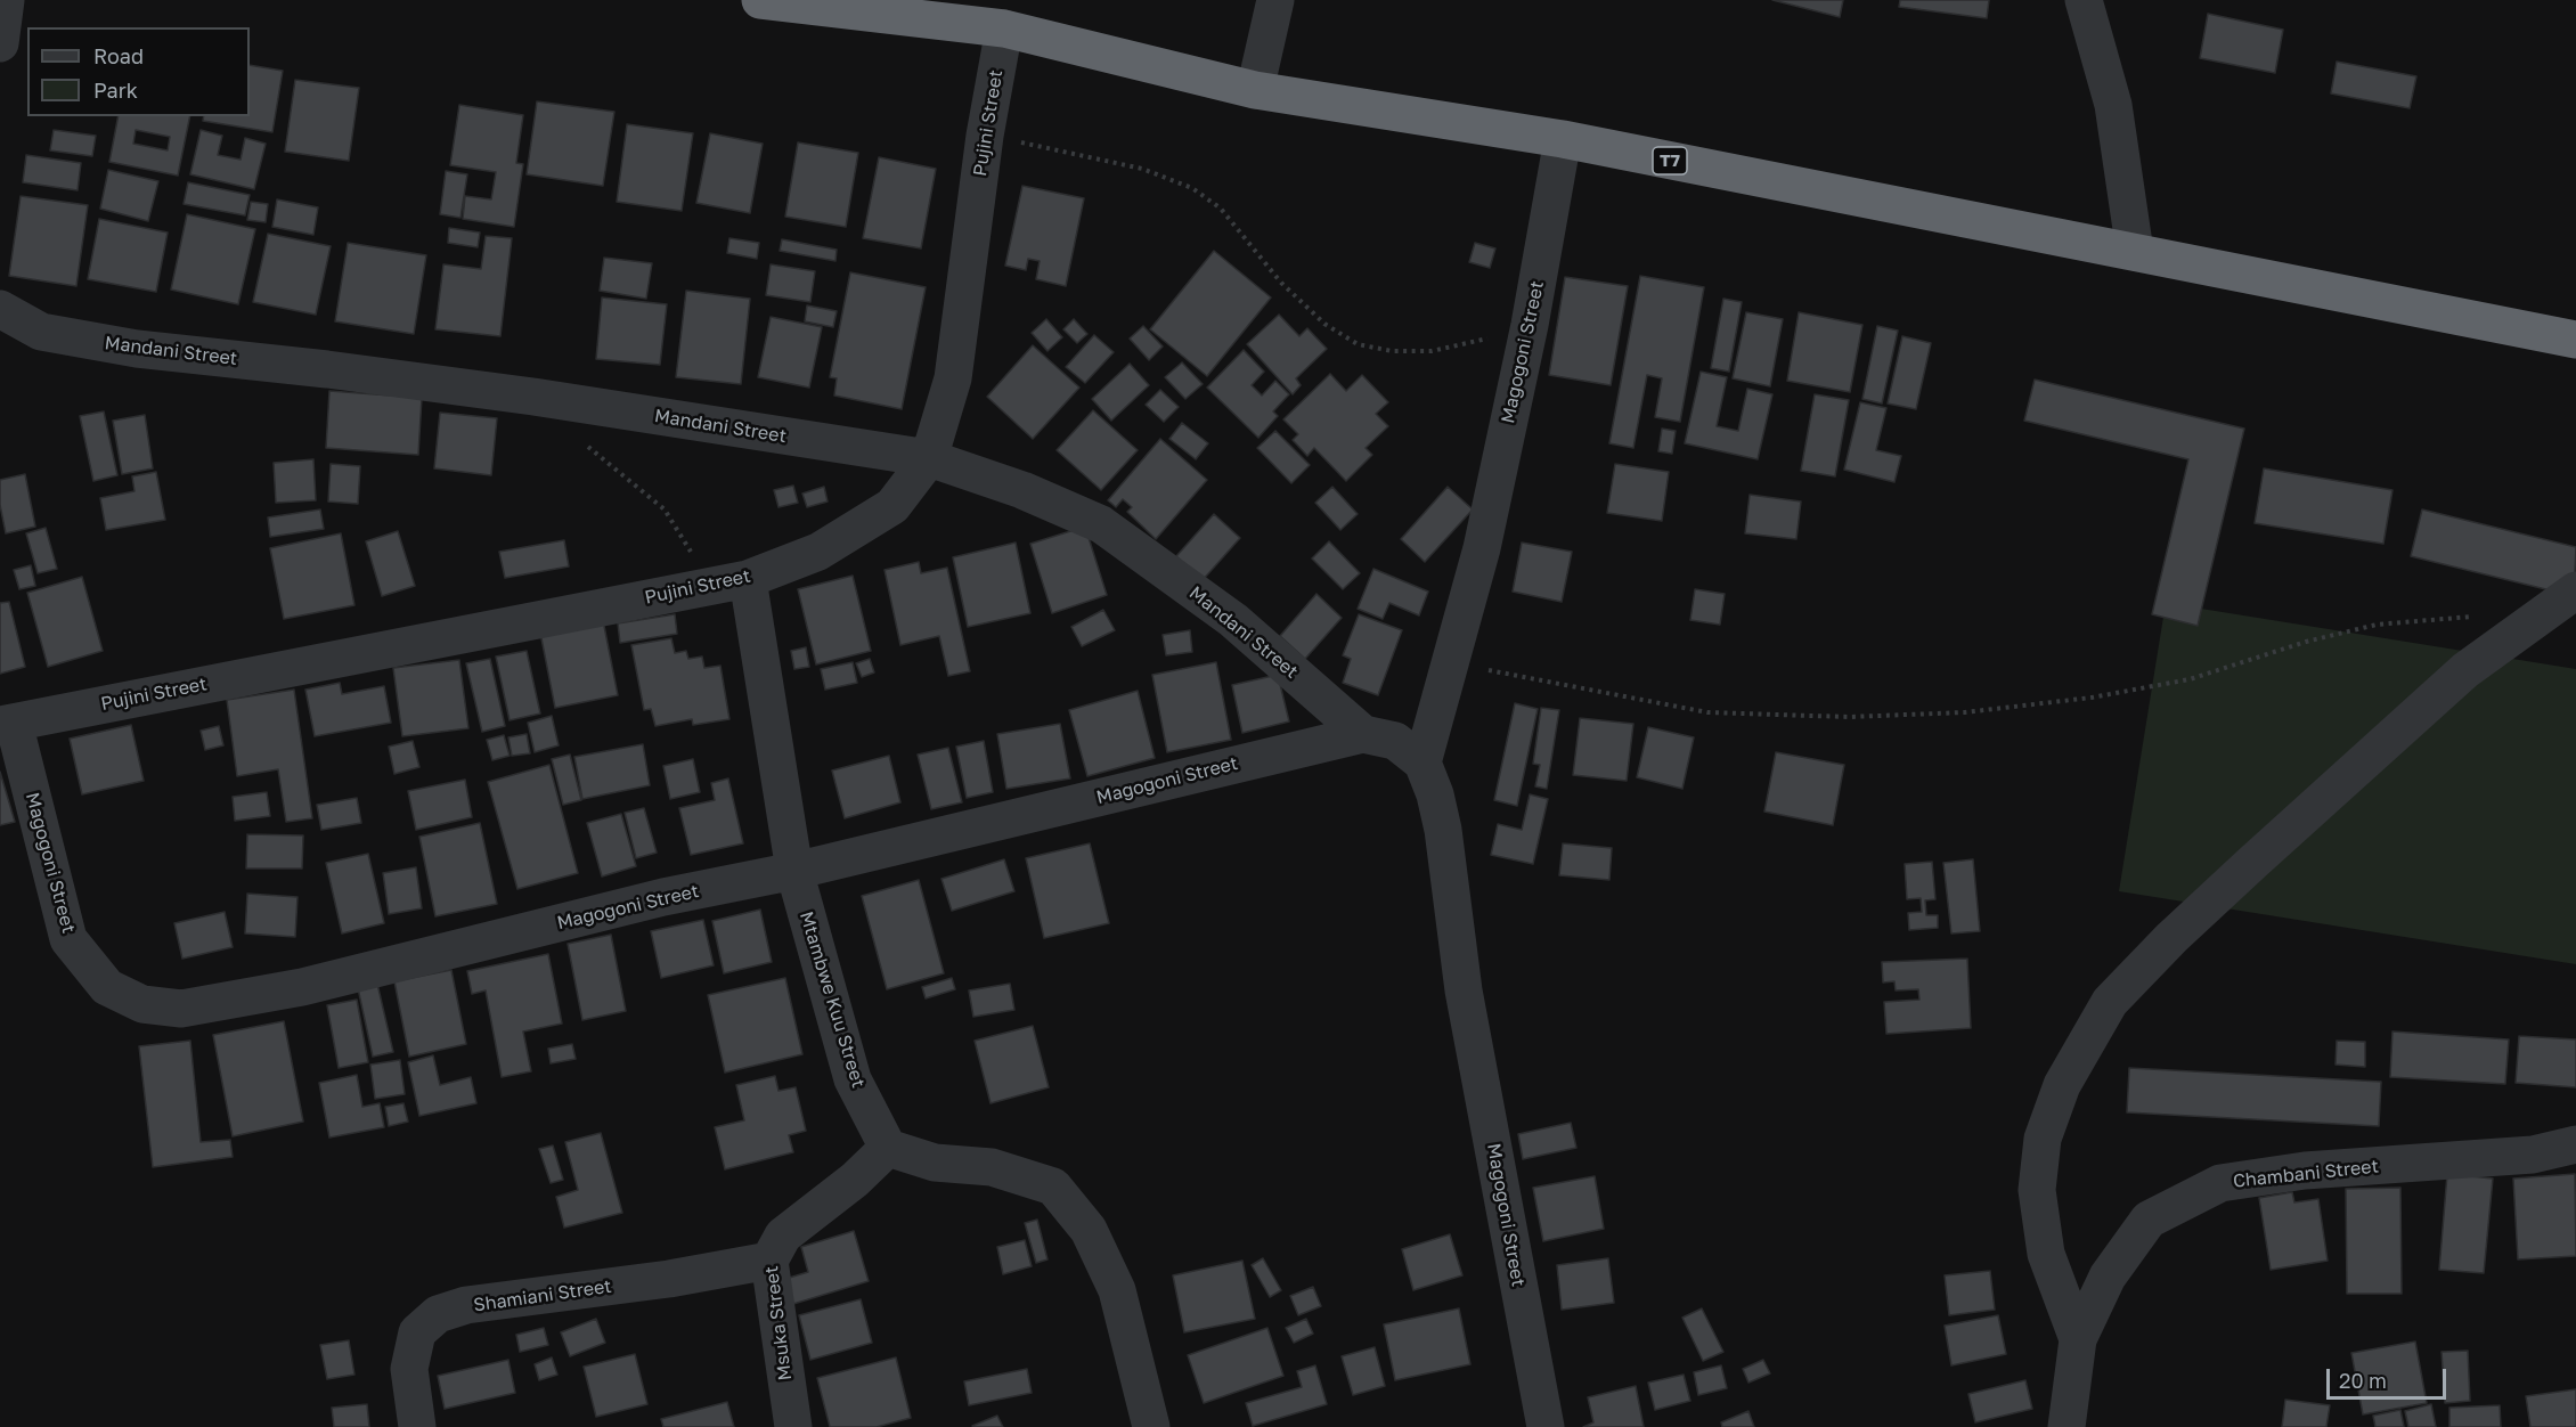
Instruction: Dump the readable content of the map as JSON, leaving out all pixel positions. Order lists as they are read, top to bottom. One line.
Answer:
{"streets":{"highway":["T7"],"street":["Pujini Street","Mandani Street","Magogoni Street","Mtambwe Kuu Street","Chambani Street","Shamiani Street","Msuka Street"]},"crossings":[["Pujini Street","T7"],["Pujini Street","Mandani Street"],["Pujini Street","Magogoni Street"],["Pujini Street","Mtambwe Kuu Street"],["T7","Magogoni Street"],["Mandani Street","Magogoni Street"],["Magogoni Street","Mtambwe Kuu Street"],["Mtambwe Kuu Street","Msuka Street"],["Shamiani Street","Msuka Street"]],"legend":["Road","Park"],"scale_bar":"20 m"}
